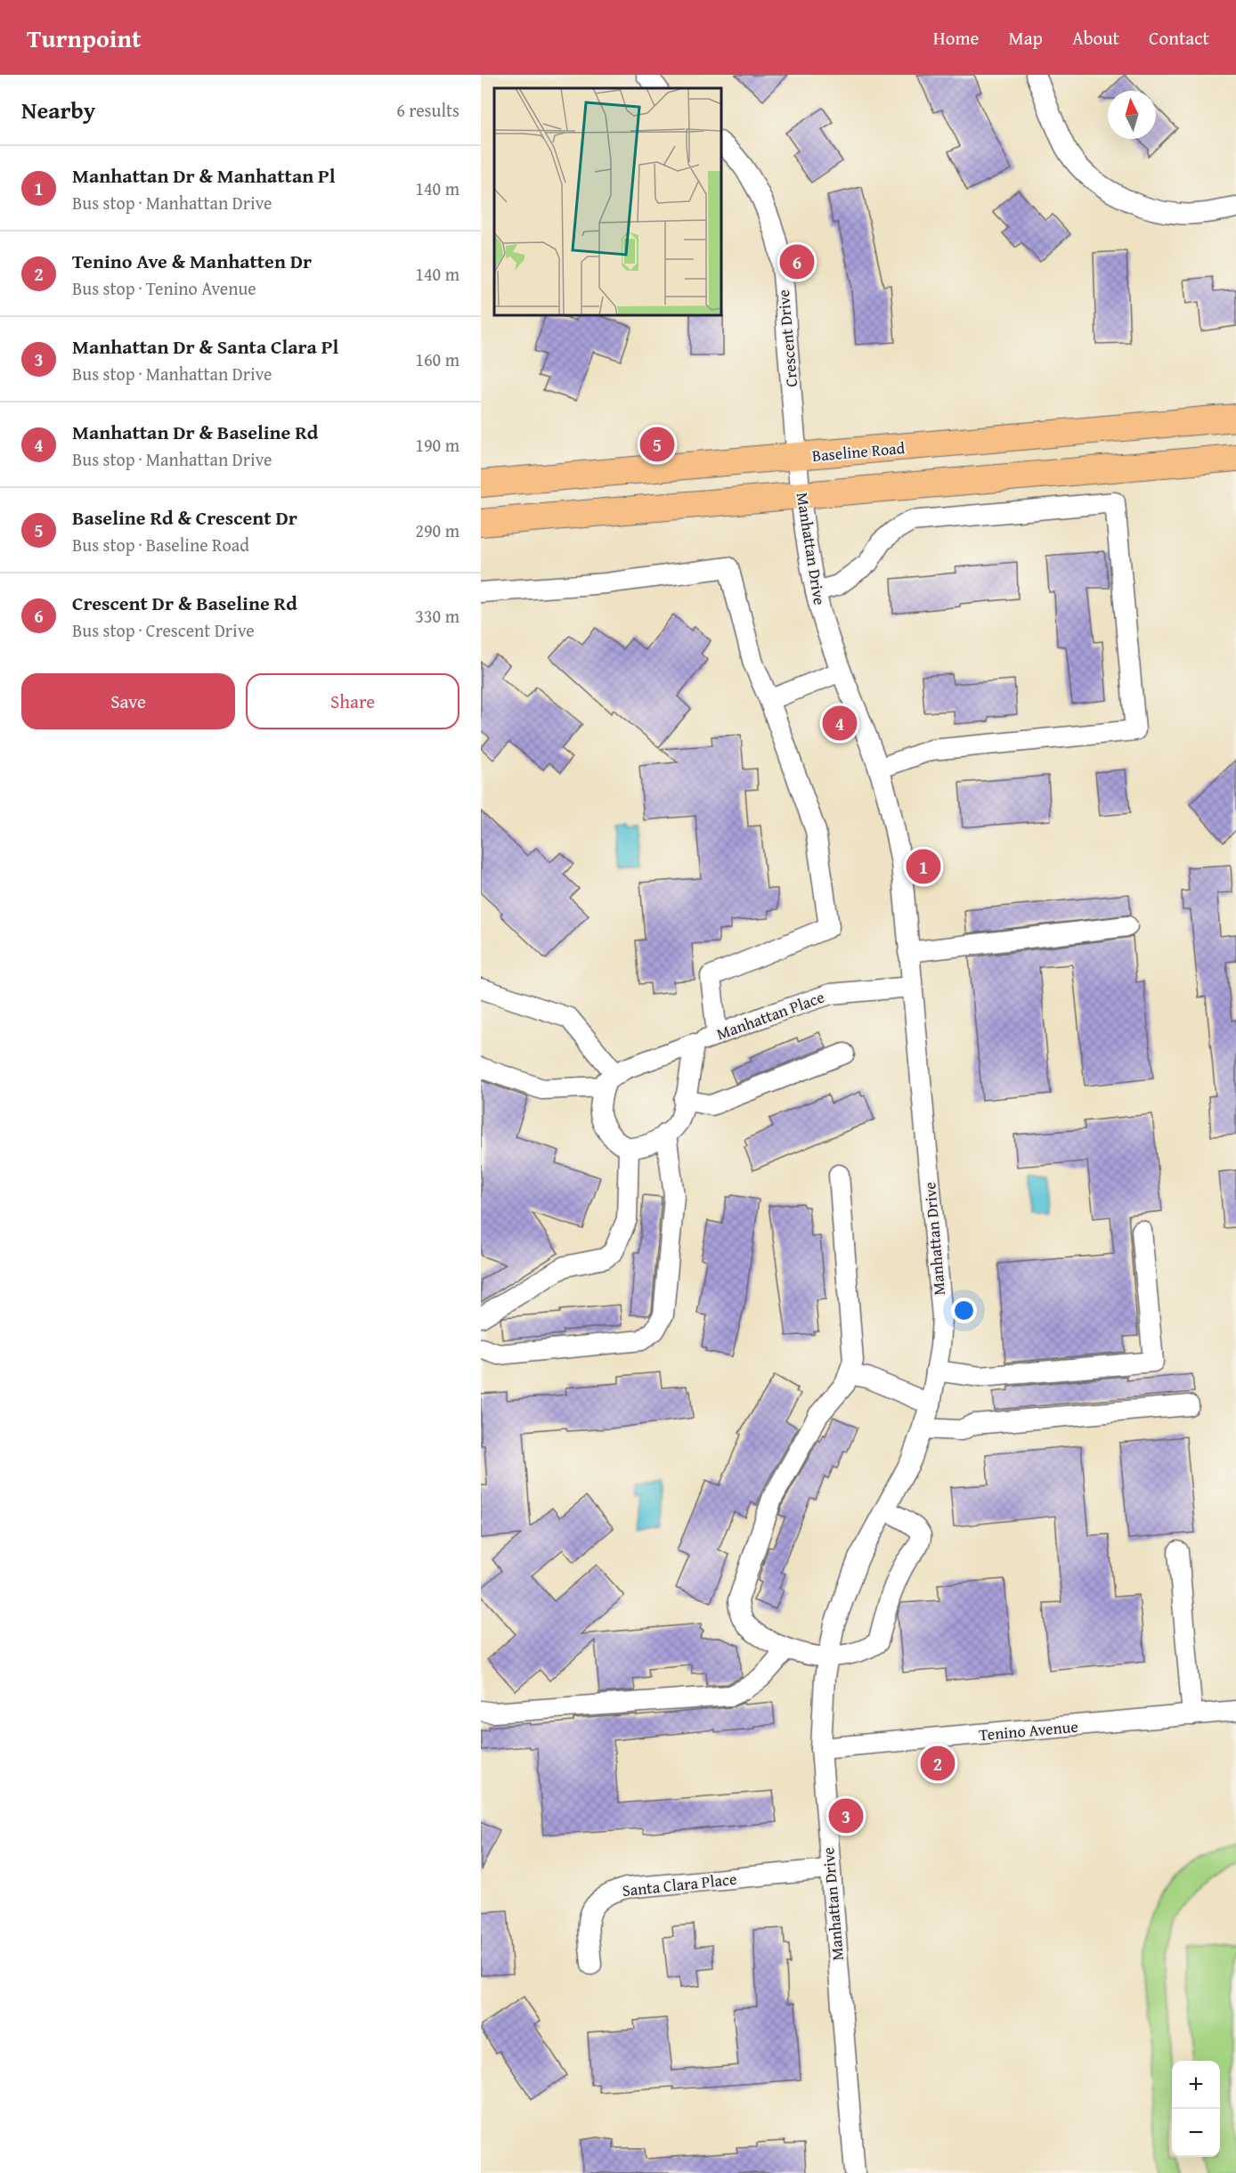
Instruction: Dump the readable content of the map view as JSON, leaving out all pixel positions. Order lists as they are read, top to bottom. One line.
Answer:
{"streets":{"main road":["Baseline Road"],"street":["Crescent Drive","Manhattan Drive","Manhattan Place","Tenino Avenue","Santa Clara Place"]},"crossings":[["Crescent Drive","Baseline Road"],["Crescent Drive","Manhattan Drive"],["Baseline Road","Manhattan Drive"],["Manhattan Drive","Manhattan Place"],["Manhattan Drive","Tenino Avenue"],["Manhattan Drive","Santa Clara Place"]],"north":"top","page":{"header":"Turnpoint","nav":["Home","Map","About","Contact"],"heading":["Nearby","6 results"],"list":[{"mark":"1","name":"Manhattan Dr & Manhattan Pl","note":"Bus stop · Manhattan Drive","value":"140 m"},{"mark":"2","name":"Tenino Ave & Manhatten Dr","note":"Bus stop · Tenino Avenue","value":"140 m"},{"mark":"3","name":"Manhattan Dr & Santa Clara Pl","note":"Bus stop · Manhattan Drive","value":"160 m"},{"mark":"4","name":"Manhattan Dr & Baseline Rd","note":"Bus stop · Manhattan Drive","value":"190 m"},{"mark":"5","name":"Baseline Rd & Crescent Dr","note":"Bus stop · Baseline Road","value":"290 m"},{"mark":"6","name":"Crescent Dr & Baseline Rd","note":"Bus stop · Crescent Drive","value":"330 m"}],"pins":["6","5","4","1","2","3"],"buttons":["Save","Share"],"map_buttons":["+","−"]}}
